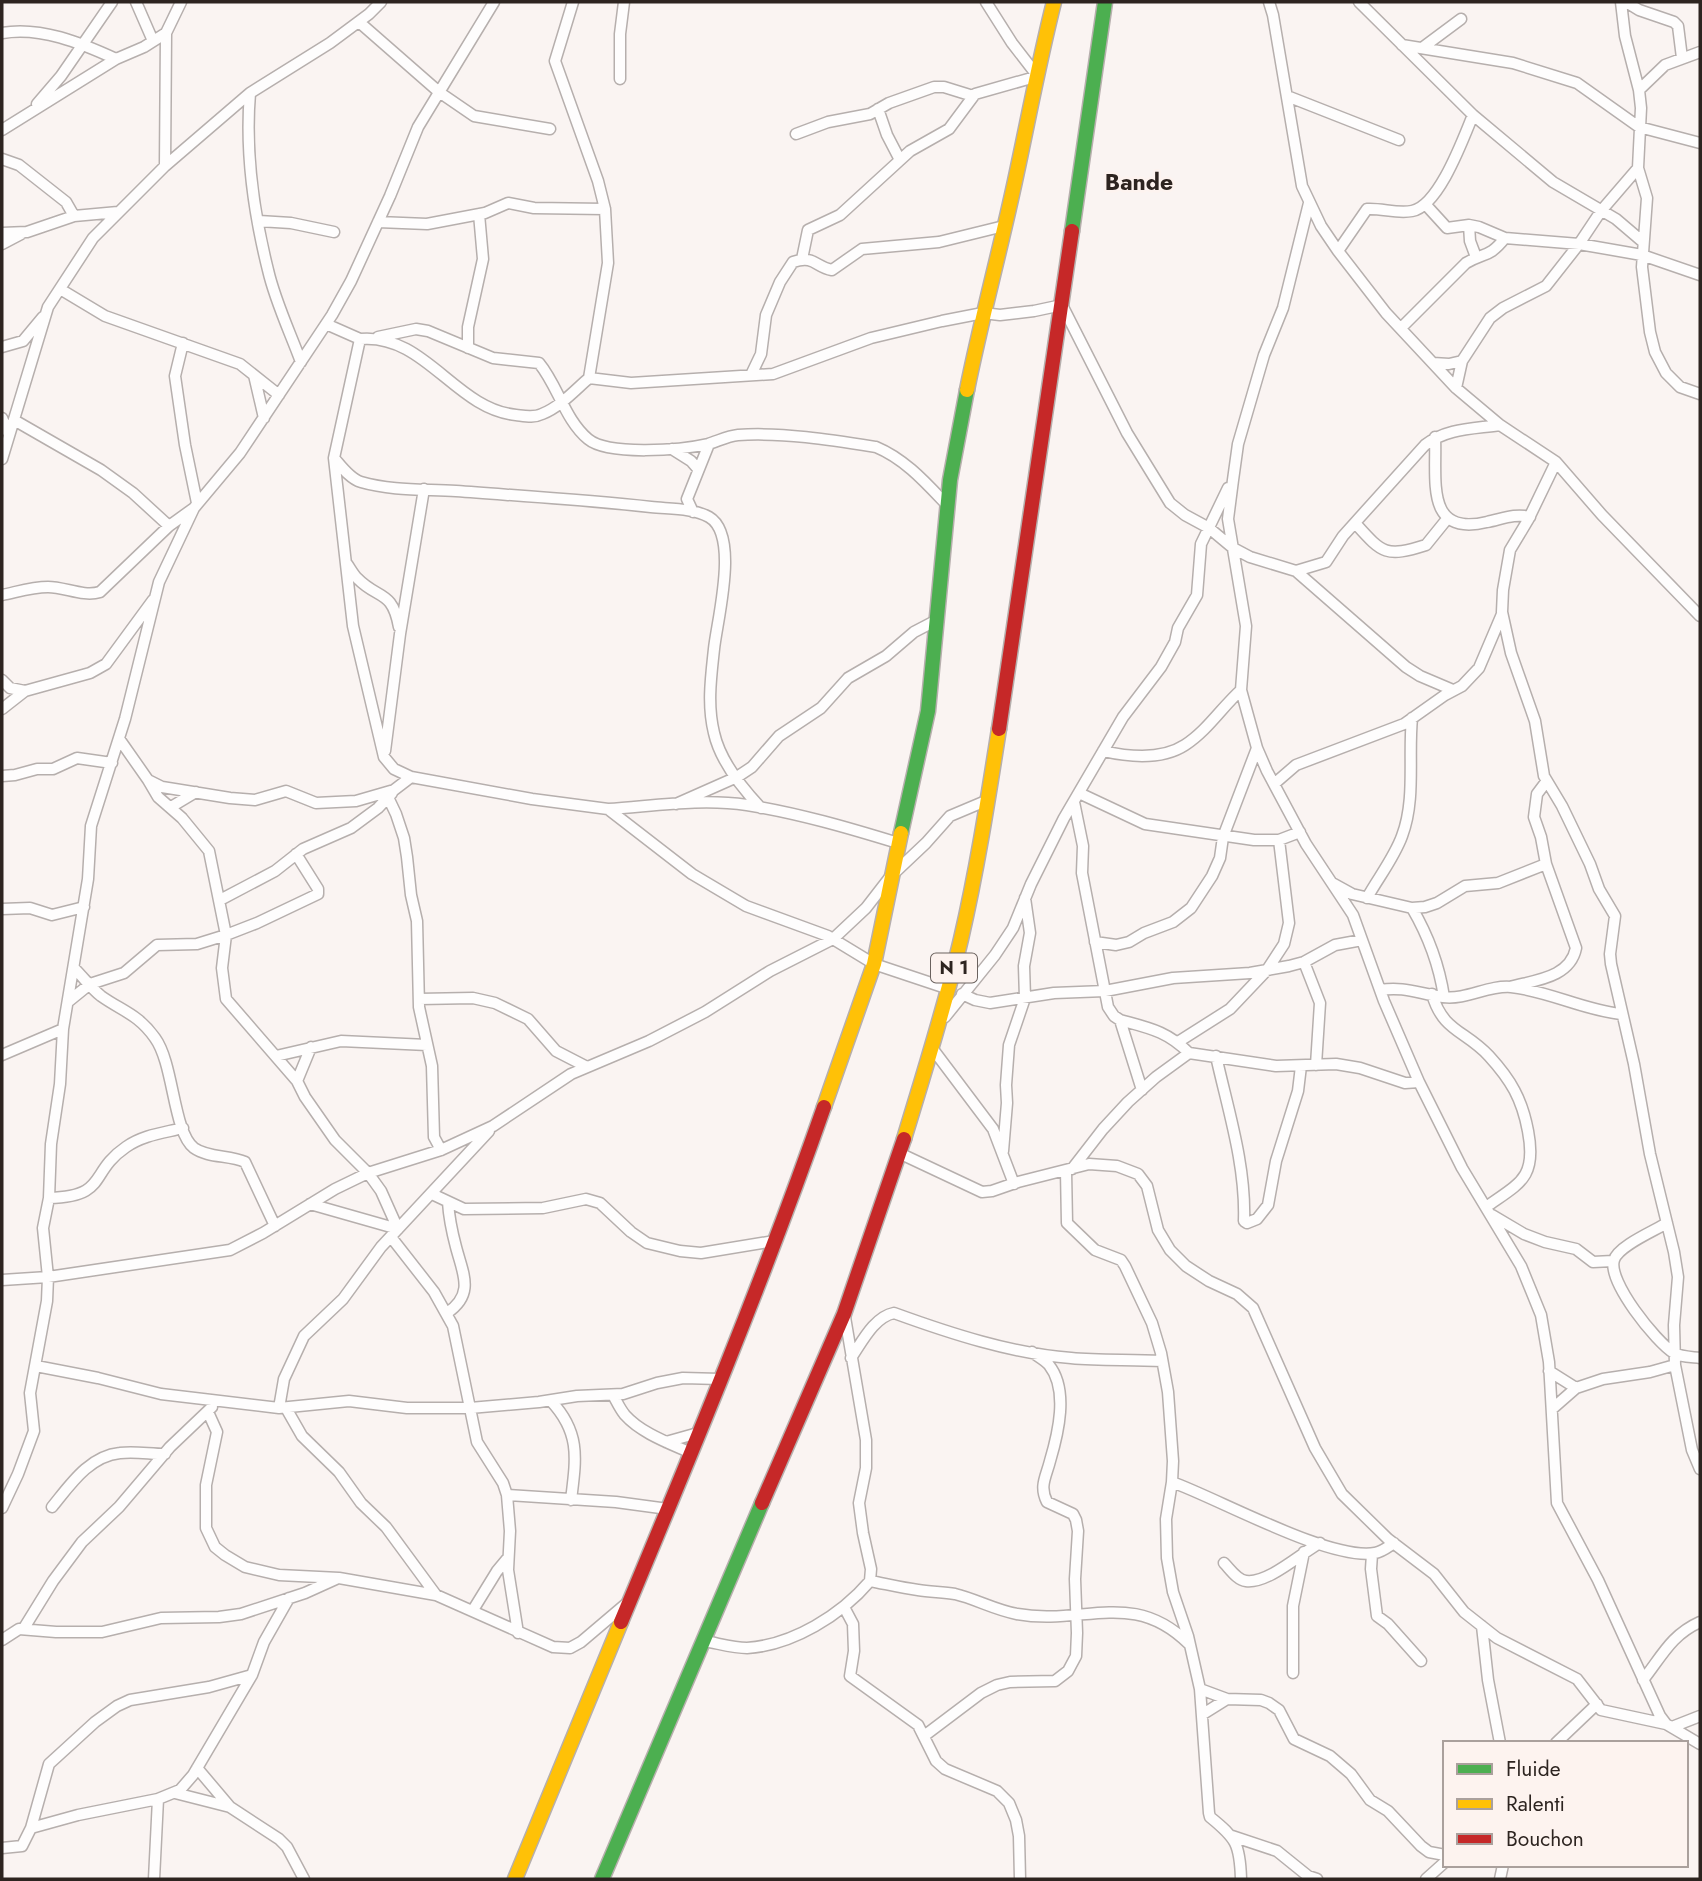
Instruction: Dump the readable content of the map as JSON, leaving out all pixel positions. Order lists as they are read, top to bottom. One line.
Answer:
{"streets":{"main road":["N 1"]},"districts":["Bande"],"legend":["Fluide","Ralenti","Bouchon"]}
